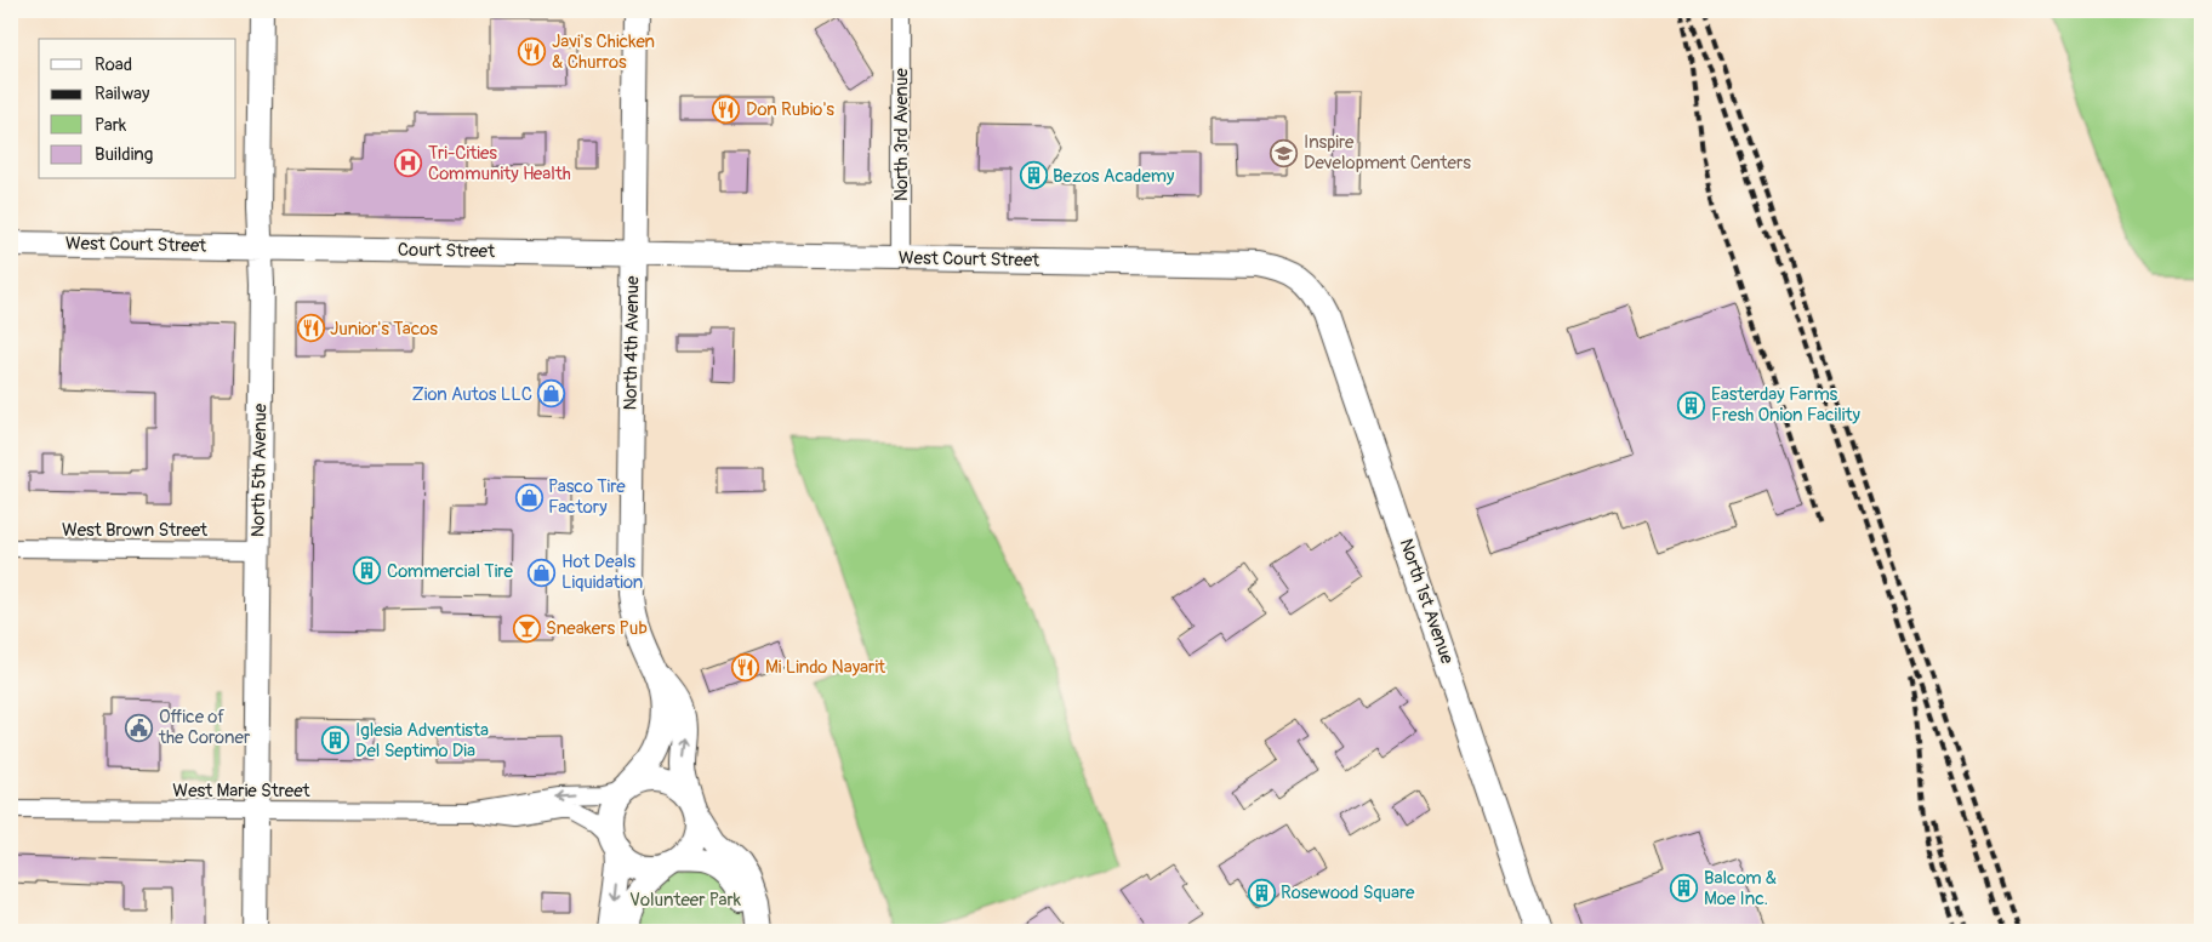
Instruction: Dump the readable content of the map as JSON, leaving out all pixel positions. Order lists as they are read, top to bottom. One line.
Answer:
{"streets":{"street":["North 3rd Avenue","West Court Street","Court Street","North 4th Avenue","North 5th Avenue","West Brown Street","North 1st Avenue","West Marie Street"]},"crossings":[["North 3rd Avenue","West Court Street"],["West Court Street","Court Street"],["West Court Street","North 4th Avenue"],["West Court Street","North 5th Avenue"],["West Court Street","North 1st Avenue"],["Court Street","North 4th Avenue"],["Court Street","North 5th Avenue"],["North 4th Avenue","West Marie Street"],["North 5th Avenue","West Brown Street"],["North 5th Avenue","West Marie Street"]],"parks":["Volunteer Park"],"places":{"restaurant":["Javi's Chicken & Churros","Don Rubio's","Junior's Tacos","Mi Lindo Nayarit"],"school or university":["Inspire Development Centers"],"hospital":["Tri-Cities Community Health"],"building":["Bezos Academy","Easterday Farms Fresh Onion Facility","Commercial Tire","Iglesia Adventista Del Septimo Dia","Balcom & Moe Inc.","Rosewood Square"],"shop":["Zion Autos LLC","Pasco Tire Factory","Hot Deals Liquidation"],"bar":["Sneakers Pub"],"public building":["Office of the Coroner"]},"legend":["Road","Railway","Park","Building"]}
